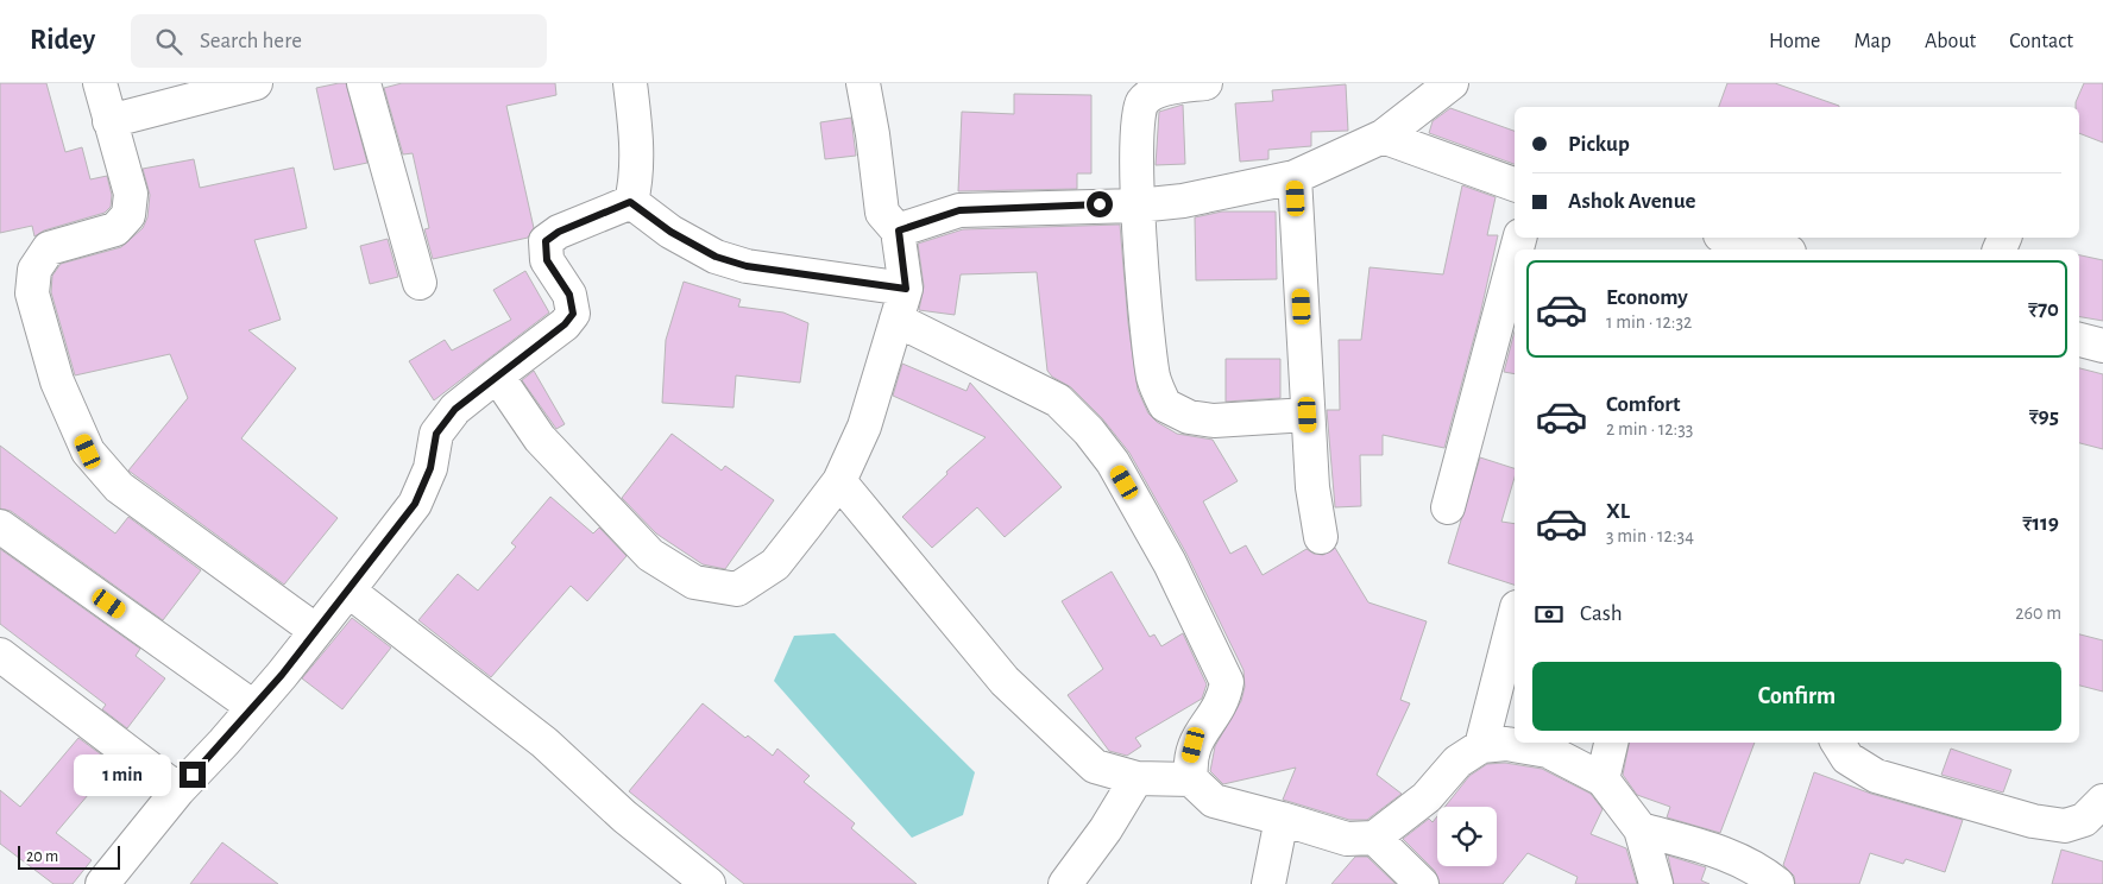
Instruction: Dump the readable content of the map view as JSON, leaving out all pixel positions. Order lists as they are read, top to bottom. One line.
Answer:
{"scale_bar":"20 m","page":{"header":"Ridey","search":"Search here","nav":["Home","Map","About","Contact"],"banner":["Pickup","Ashok Avenue"],"list":[{"name":"Economy","note":"1 min · 12:32","value":"₹70"},{"name":"Comfort","note":"2 min · 12:33","value":"₹95"},{"name":"XL","note":"3 min · 12:34","value":"₹119"}],"pay":["Cash","260 m"],"buttons":"Confirm","bubble":"1 min","scale":"20 m"}}
